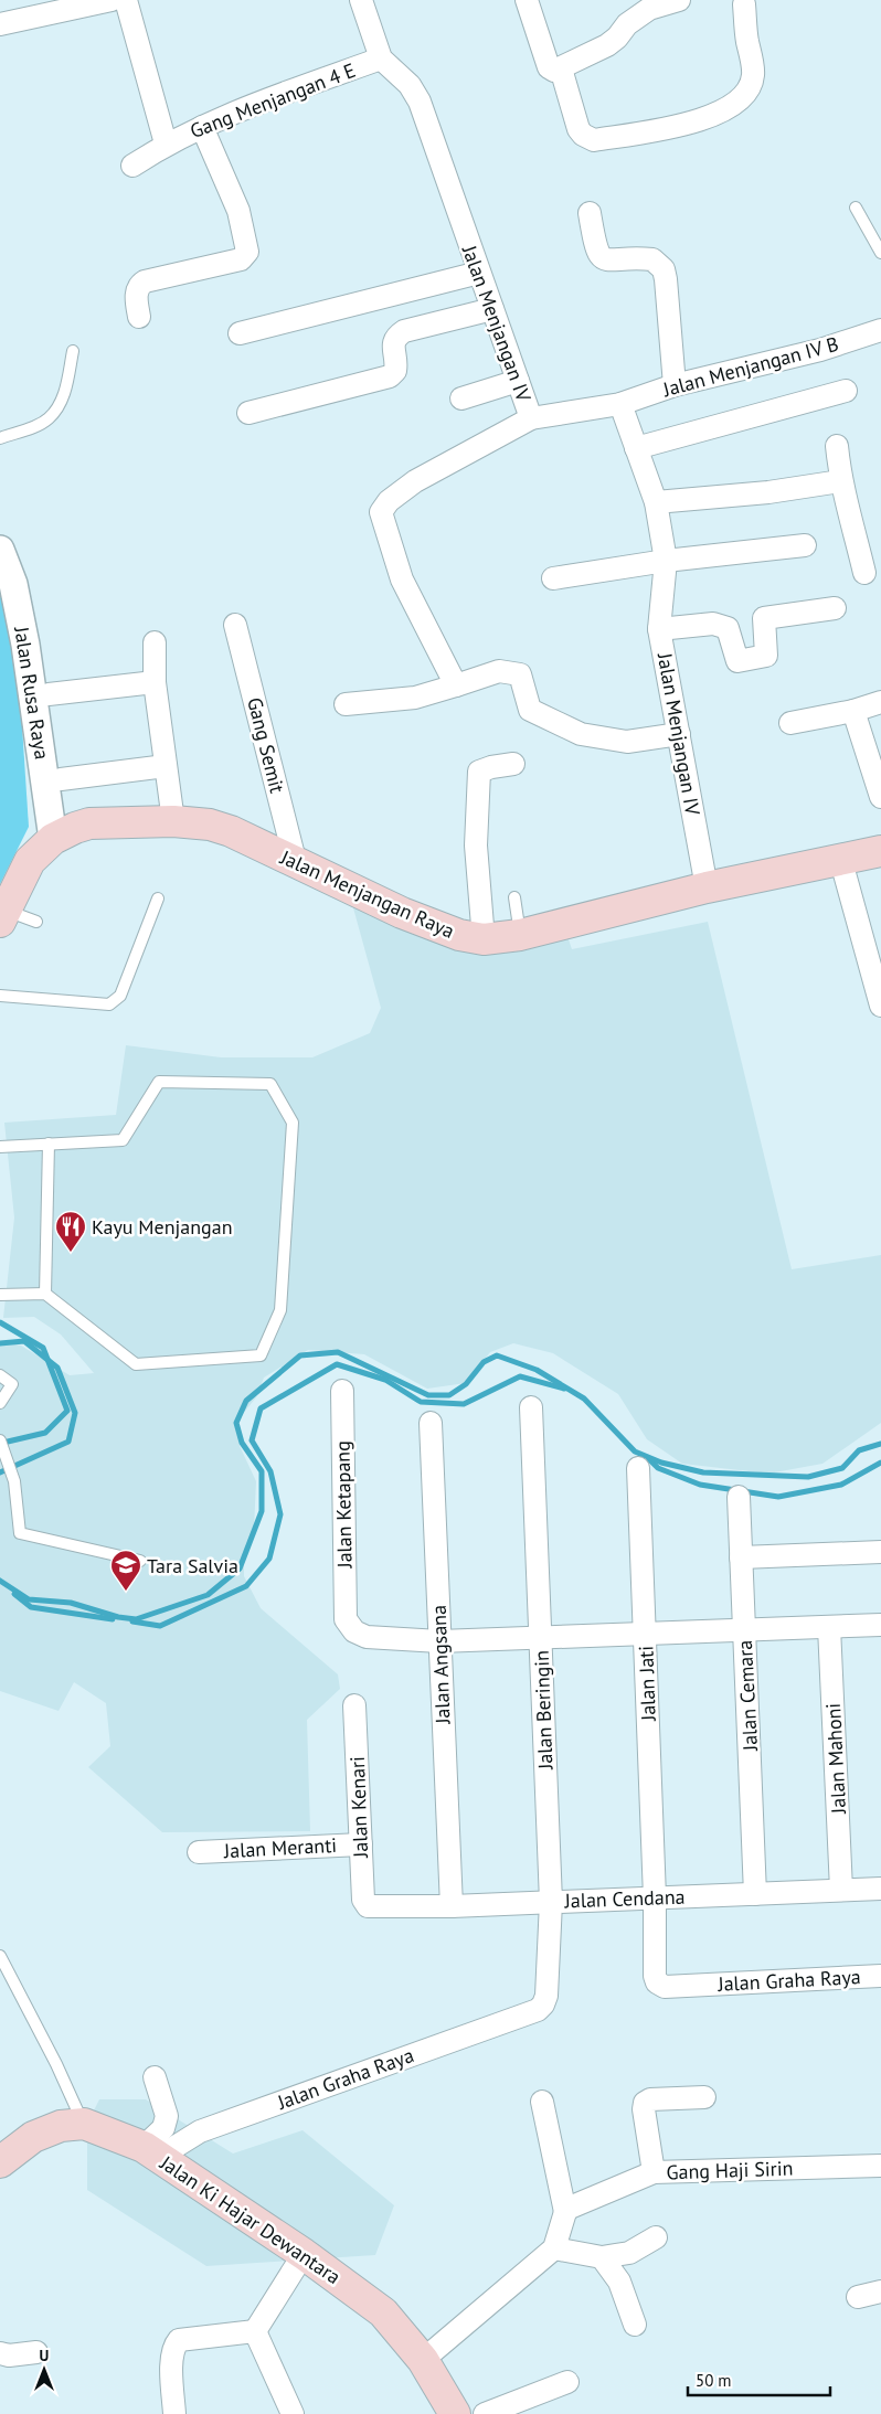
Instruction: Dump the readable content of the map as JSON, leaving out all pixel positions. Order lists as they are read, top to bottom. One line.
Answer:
{"streets":{"main road":["Jalan Menjangan Raya","Jalan Ki Hajar Dewantara"],"street":["Gang Menjangan 4 E","Jalan Menjangan IV","Jalan Menjangan IV B","Jalan Rusa Raya","Gang Semit","Jalan Ketapang","Jalan Angsana","Jalan Jati","Jalan Cemara","Jalan Beringin","Jalan Mahoni","Jalan Kenari","Jalan Meranti","Jalan Cendana","Jalan Graha Raya","Gang Haji Sirin"]},"crossings":[["Gang Menjangan 4 E","Jalan Menjangan IV"],["Jalan Menjangan IV","Jalan Menjangan IV B"],["Jalan Menjangan IV","Jalan Menjangan Raya"],["Jalan Rusa Raya","Jalan Menjangan Raya"],["Gang Semit","Jalan Menjangan Raya"],["Jalan Ketapang","Jalan Angsana"],["Jalan Angsana","Jalan Cendana"],["Jalan Jati","Jalan Cendana"],["Jalan Jati","Jalan Graha Raya"],["Jalan Cemara","Jalan Cendana"],["Jalan Beringin","Jalan Cendana"],["Jalan Beringin","Jalan Graha Raya"],["Jalan Mahoni","Jalan Cendana"],["Jalan Kenari","Jalan Meranti"],["Jalan Kenari","Jalan Cendana"],["Jalan Graha Raya","Jalan Ki Hajar Dewantara"]],"places":{"restaurant":["Kayu Menjangan"],"school or university":["Tara Salvia"]},"scale_bar":"50 m","north":"top"}
